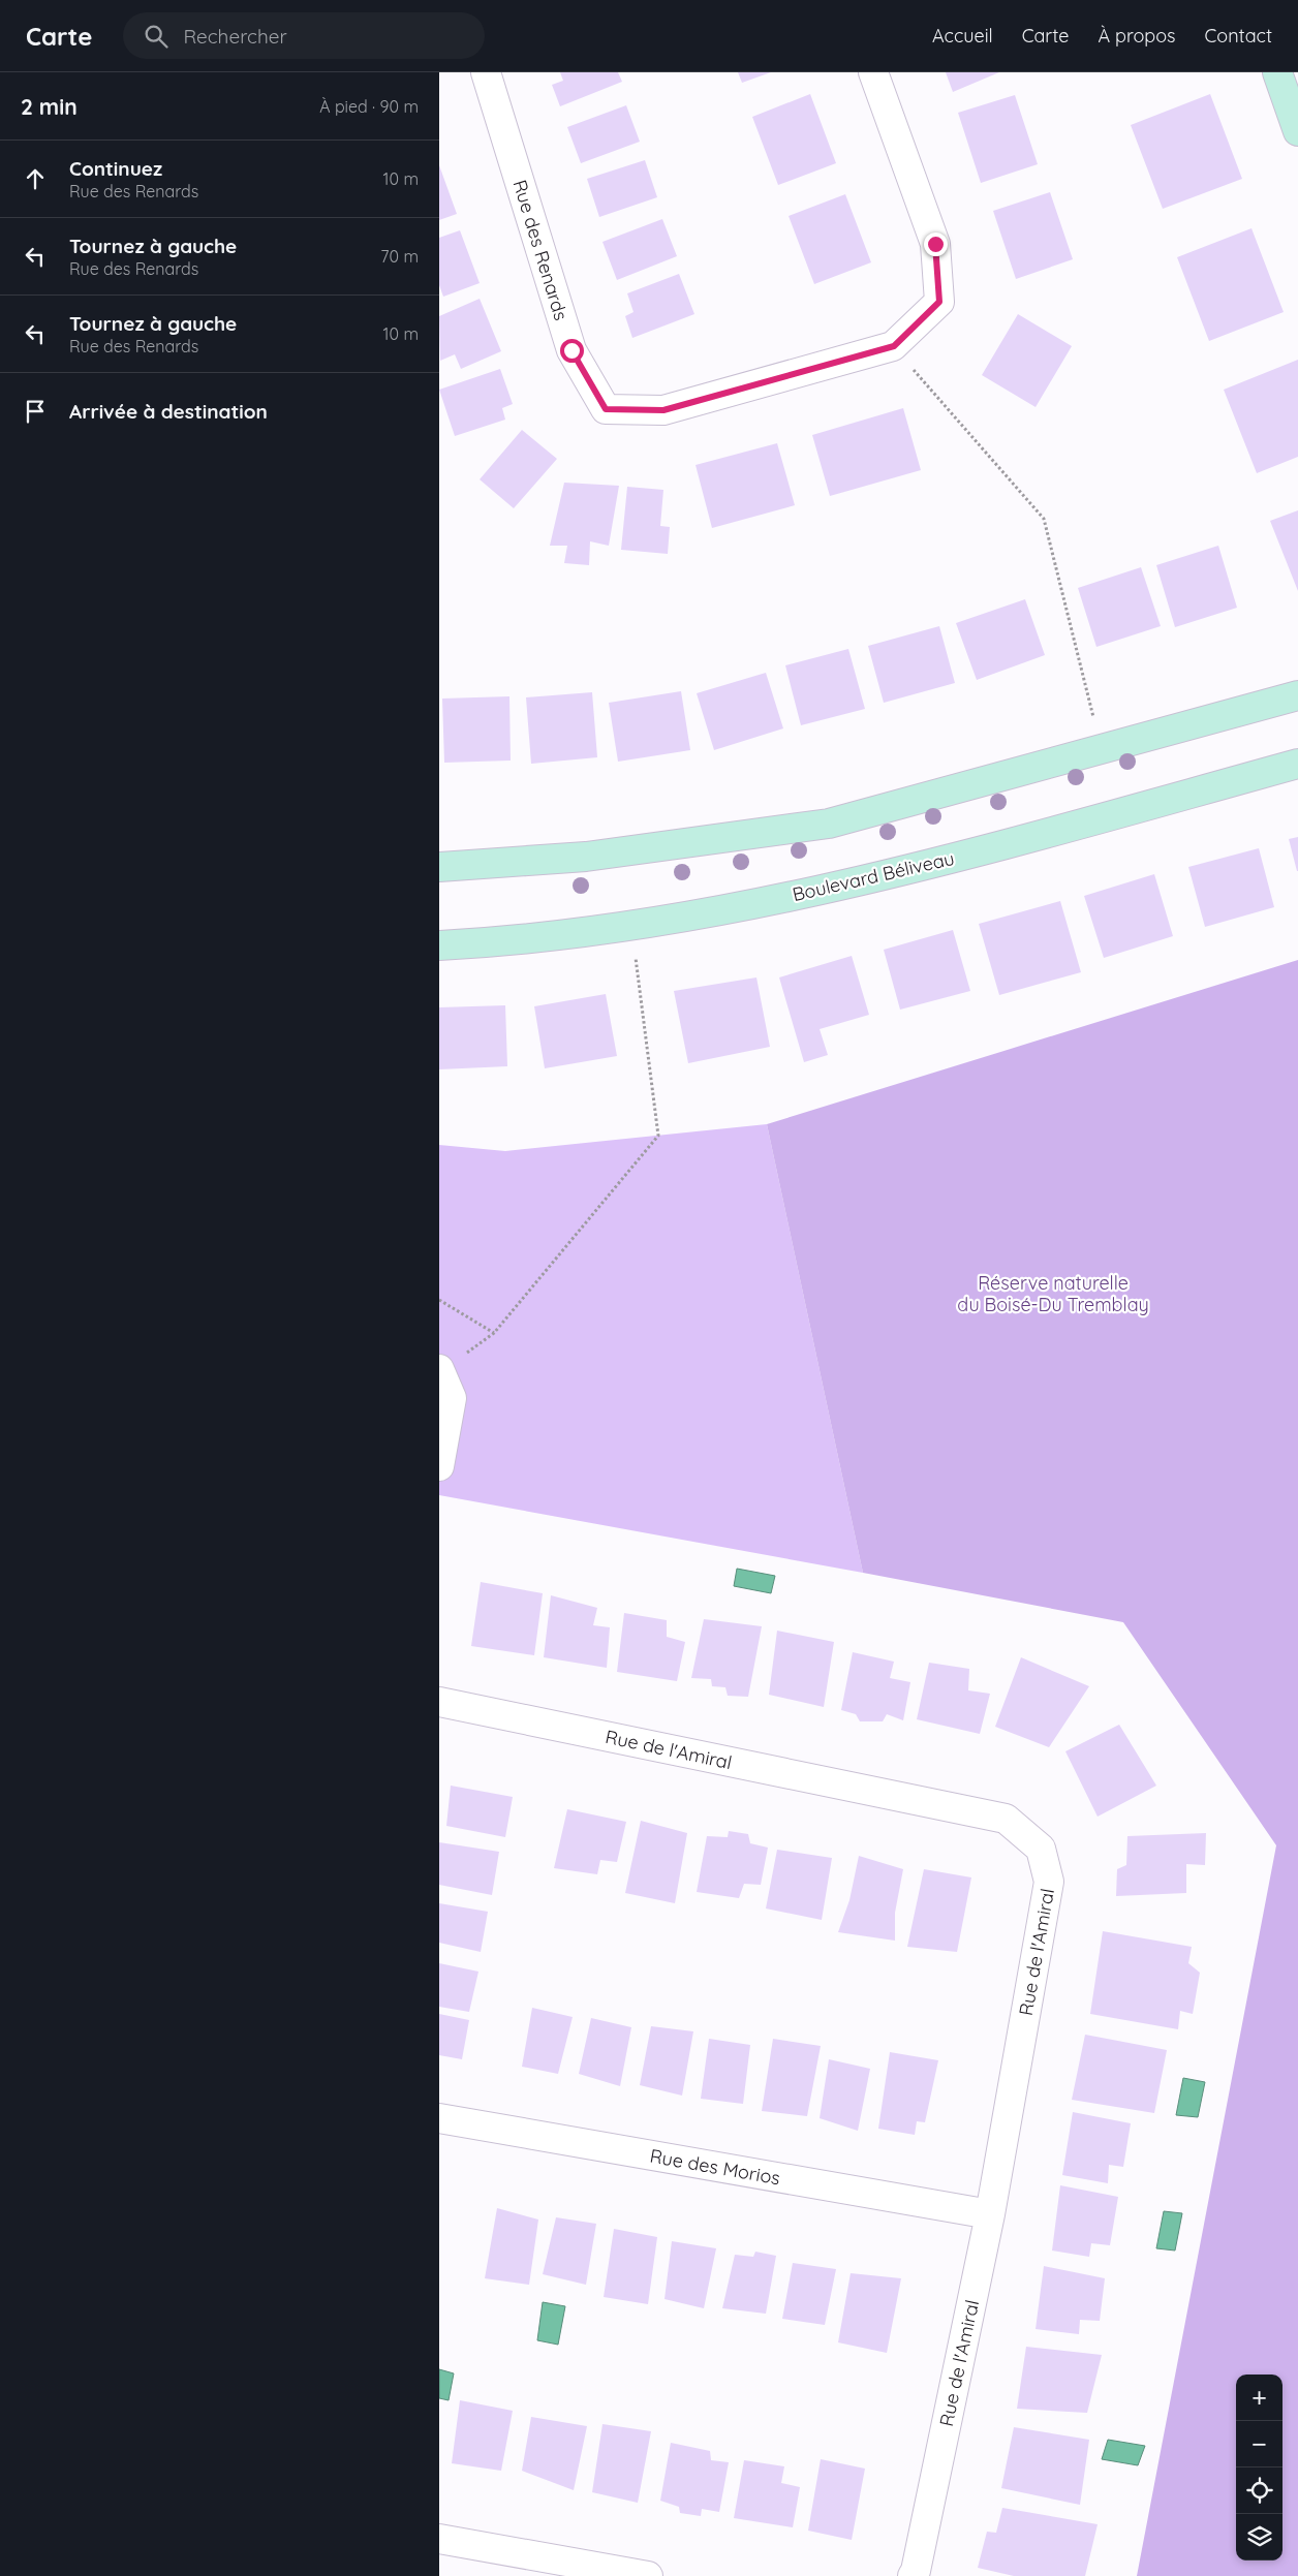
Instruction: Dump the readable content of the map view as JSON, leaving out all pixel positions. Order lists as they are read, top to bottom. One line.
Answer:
{"streets":{"street":["Rue des Renards","Boulevard Béliveau","Rue de l'Amiral","Rue des Morios"]},"crossings":[["Rue de l'Amiral","Rue des Morios"]],"parks":["Réserve naturelle du Boisé-Du Tremblay"],"page":{"header":"Carte","search":"Rechercher","nav":["Accueil","Carte","À propos","Contact"],"heading":["2 min","À pied · 90 m"],"list":[["Continuez","Rue des Renards","10 m"],["Tournez à gauche","Rue des Renards","70 m"],["Tournez à gauche","Rue des Renards","10 m"],"Arrivée à destination"],"map_buttons":["+","−"]}}
